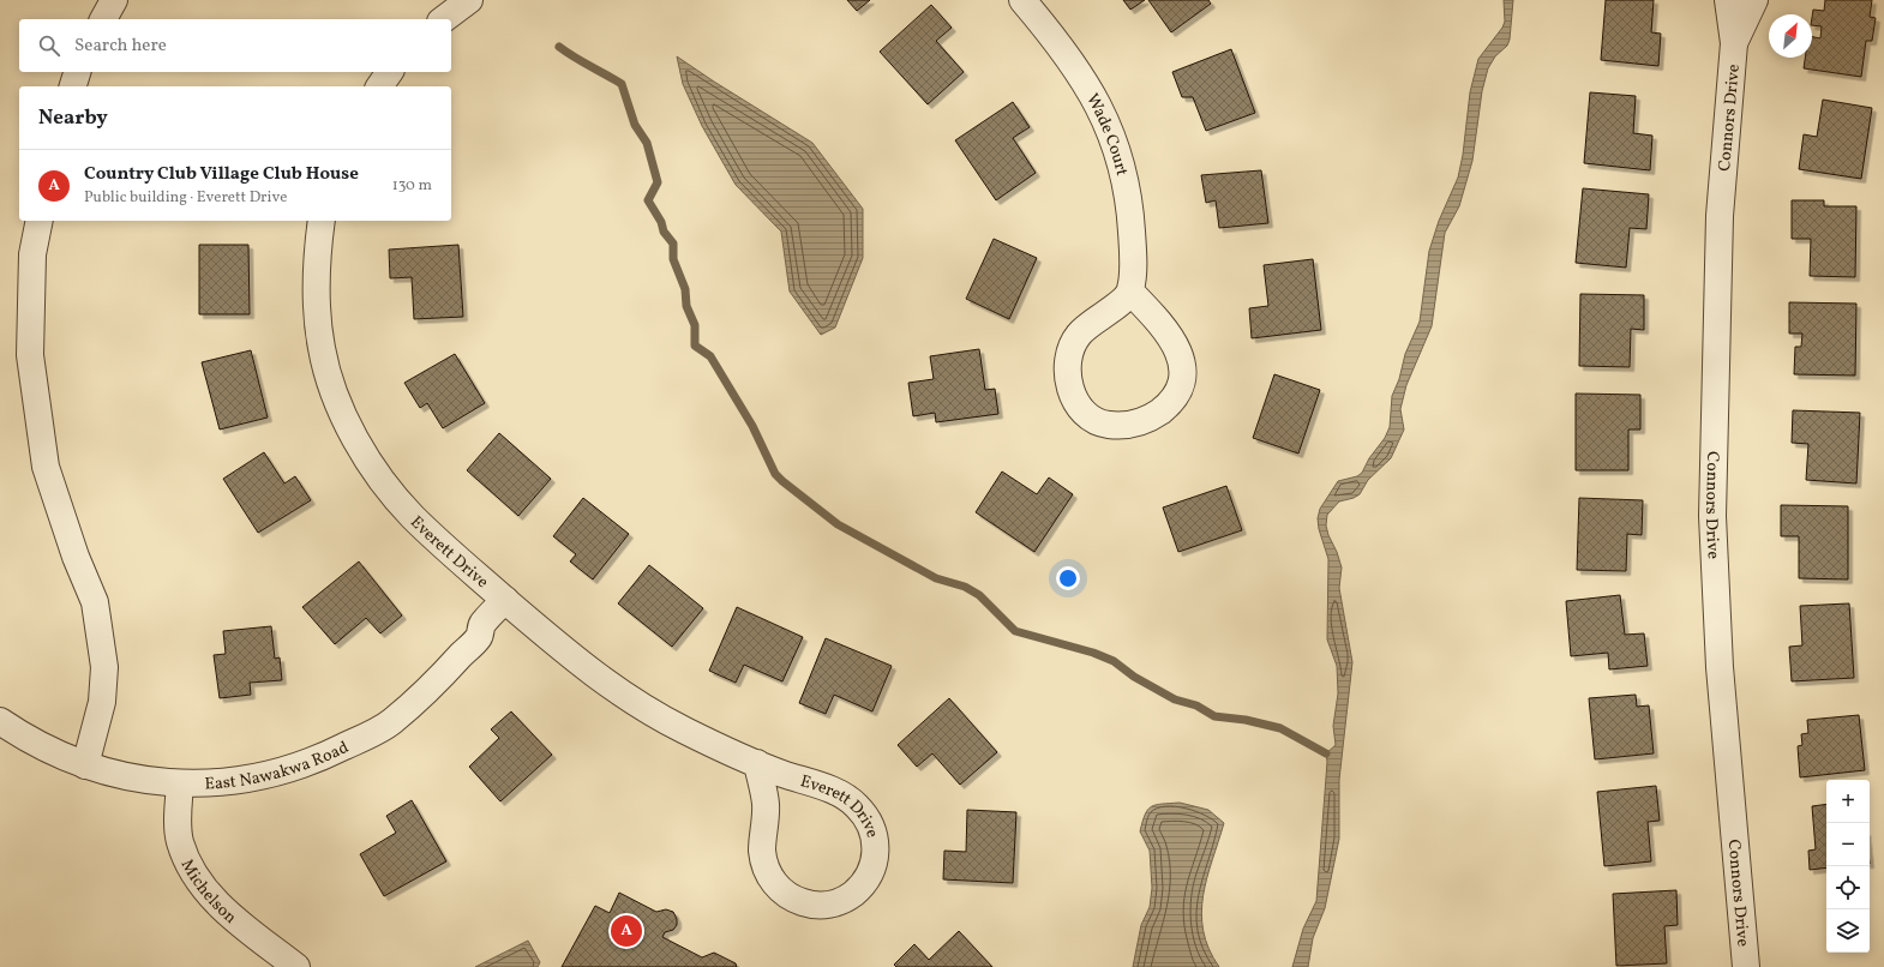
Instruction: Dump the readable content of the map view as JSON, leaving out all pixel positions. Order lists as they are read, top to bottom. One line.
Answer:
{"streets":{"street":["Connors Drive","Wade Court","Everett Drive","East Nawakwa Road","Michelson"]},"crossings":[["Everett Drive","East Nawakwa Road"],["East Nawakwa Road","Michelson"]],"north":"top right","page":{"search":"Search here","heading":"Nearby","list":[{"mark":"A","name":"Country Club Village Club House","note":"Public building · Everett Drive","value":"130 m"}],"map_buttons":["+","−"],"pins":"A"}}
